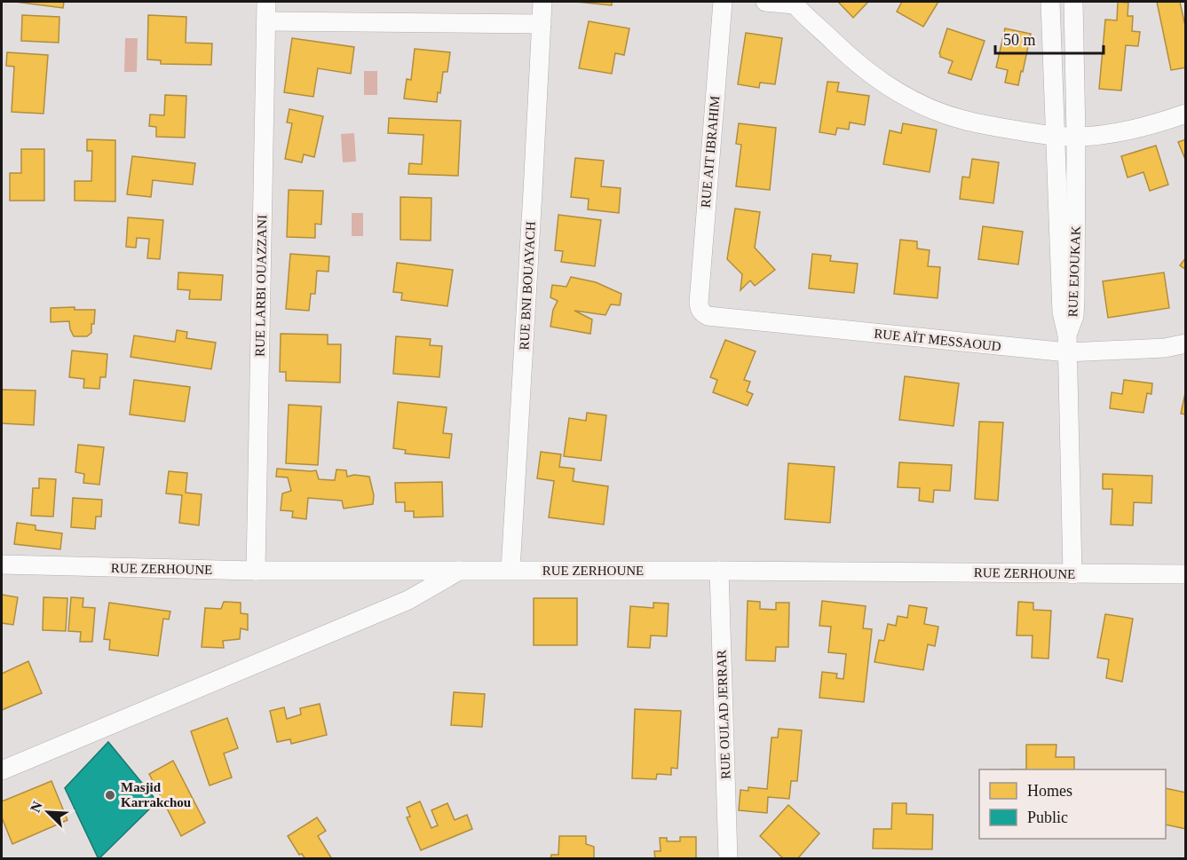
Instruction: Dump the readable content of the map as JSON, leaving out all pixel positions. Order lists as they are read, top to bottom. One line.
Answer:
{"streets":{"street":["RUE AIT IBRAHIM","RUE EJOUKAK","RUE LARBI OUAZZANI","RUE BNI BOUAYACH","RUE AÏT MESSAOUD","RUE ZERHOUNE","RUE OULAD JERRAR"]},"crossings":[["RUE AIT IBRAHIM","RUE AÏT MESSAOUD"],["RUE EJOUKAK","RUE AÏT MESSAOUD"],["RUE EJOUKAK","RUE ZERHOUNE"],["RUE LARBI OUAZZANI","RUE ZERHOUNE"],["RUE BNI BOUAYACH","RUE ZERHOUNE"],["RUE ZERHOUNE","RUE OULAD JERRAR"]],"places":["Masjid Karrakchou"],"legend":["Homes","Public"],"scale_bar":"50 m","north":"top left"}
